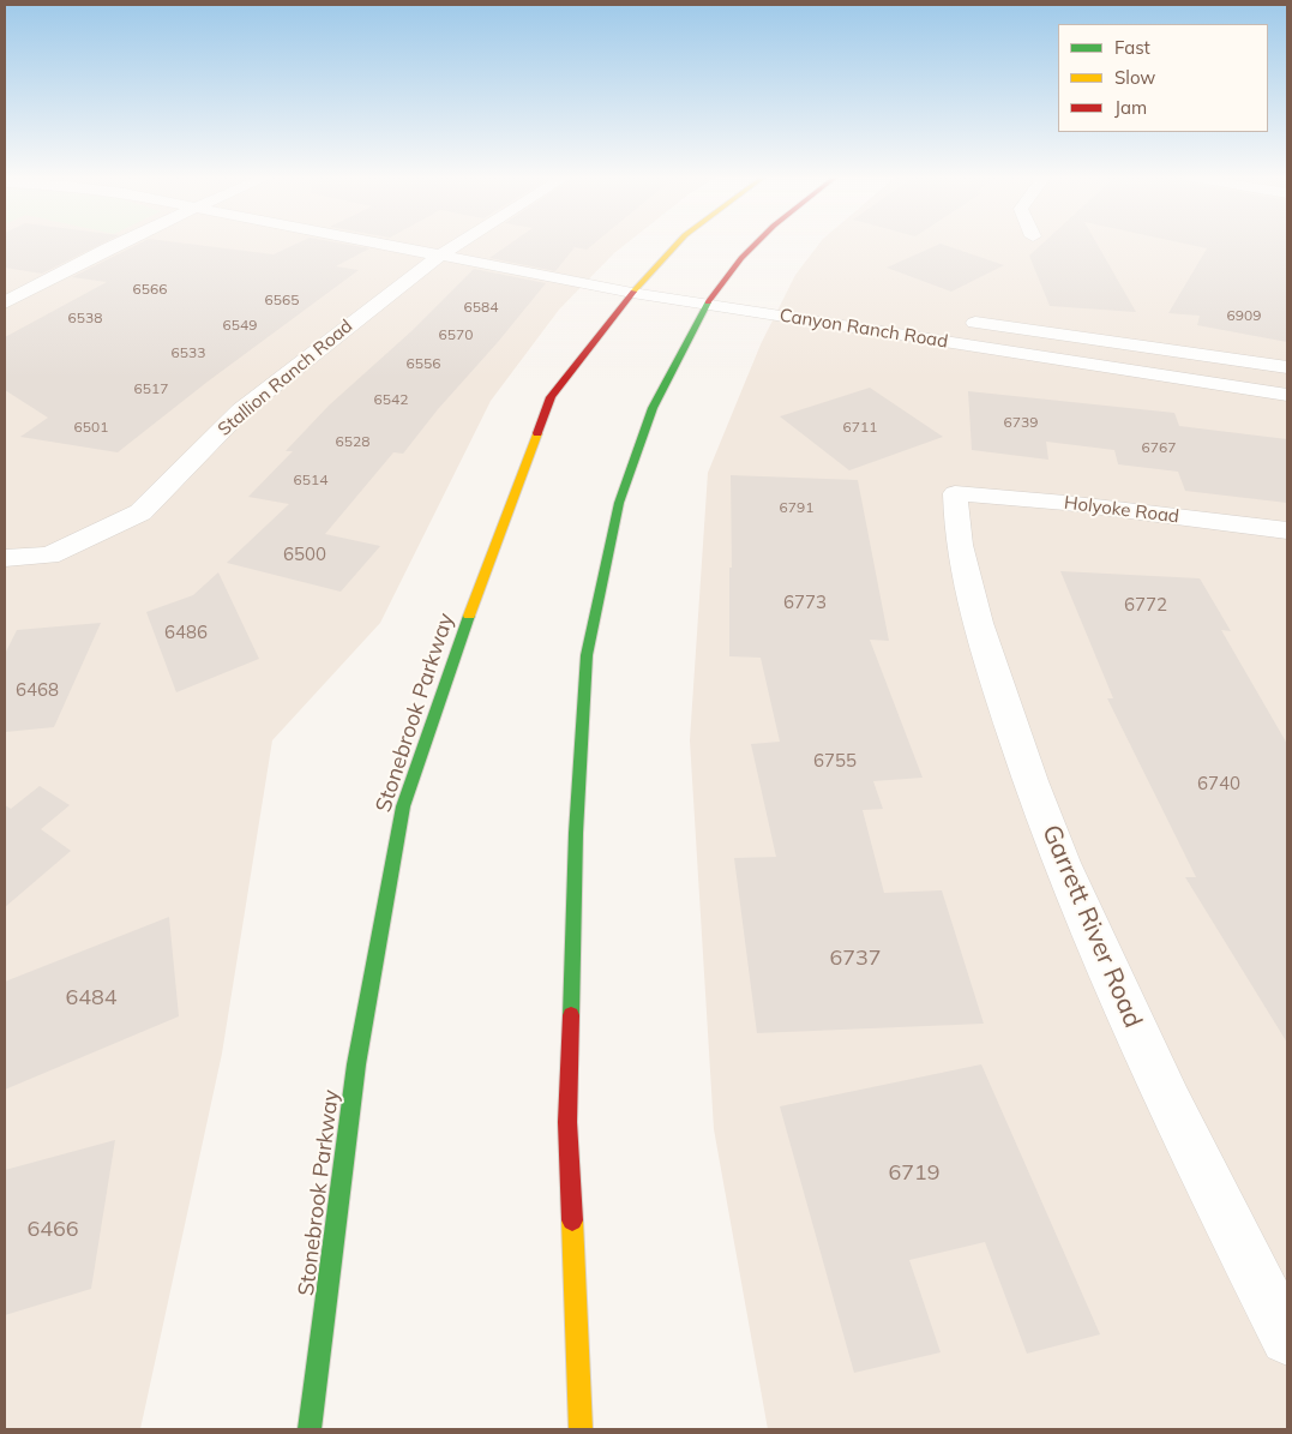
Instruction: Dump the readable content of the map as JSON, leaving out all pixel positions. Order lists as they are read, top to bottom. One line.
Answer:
{"streets":{"main road":["Stonebrook Parkway"],"street":["Canyon Ranch Road","Stallion Ranch Road","Holyoke Road","Garrett River Road"]},"crossings":[["Canyon Ranch Road","Stallion Ranch Road"],["Canyon Ranch Road","Stonebrook Parkway"],["Holyoke Road","Garrett River Road"]],"house_numbers":["6566","6565","6584","6909","6538","6549","6570","6533","6556","6517","6542","6739","6501","6711","6528","6767","6514","6791","6500","6773","6772","6486","6468","6755","6740","6737","6484","6719","6466"],"legend":["Fast","Slow","Jam"]}
